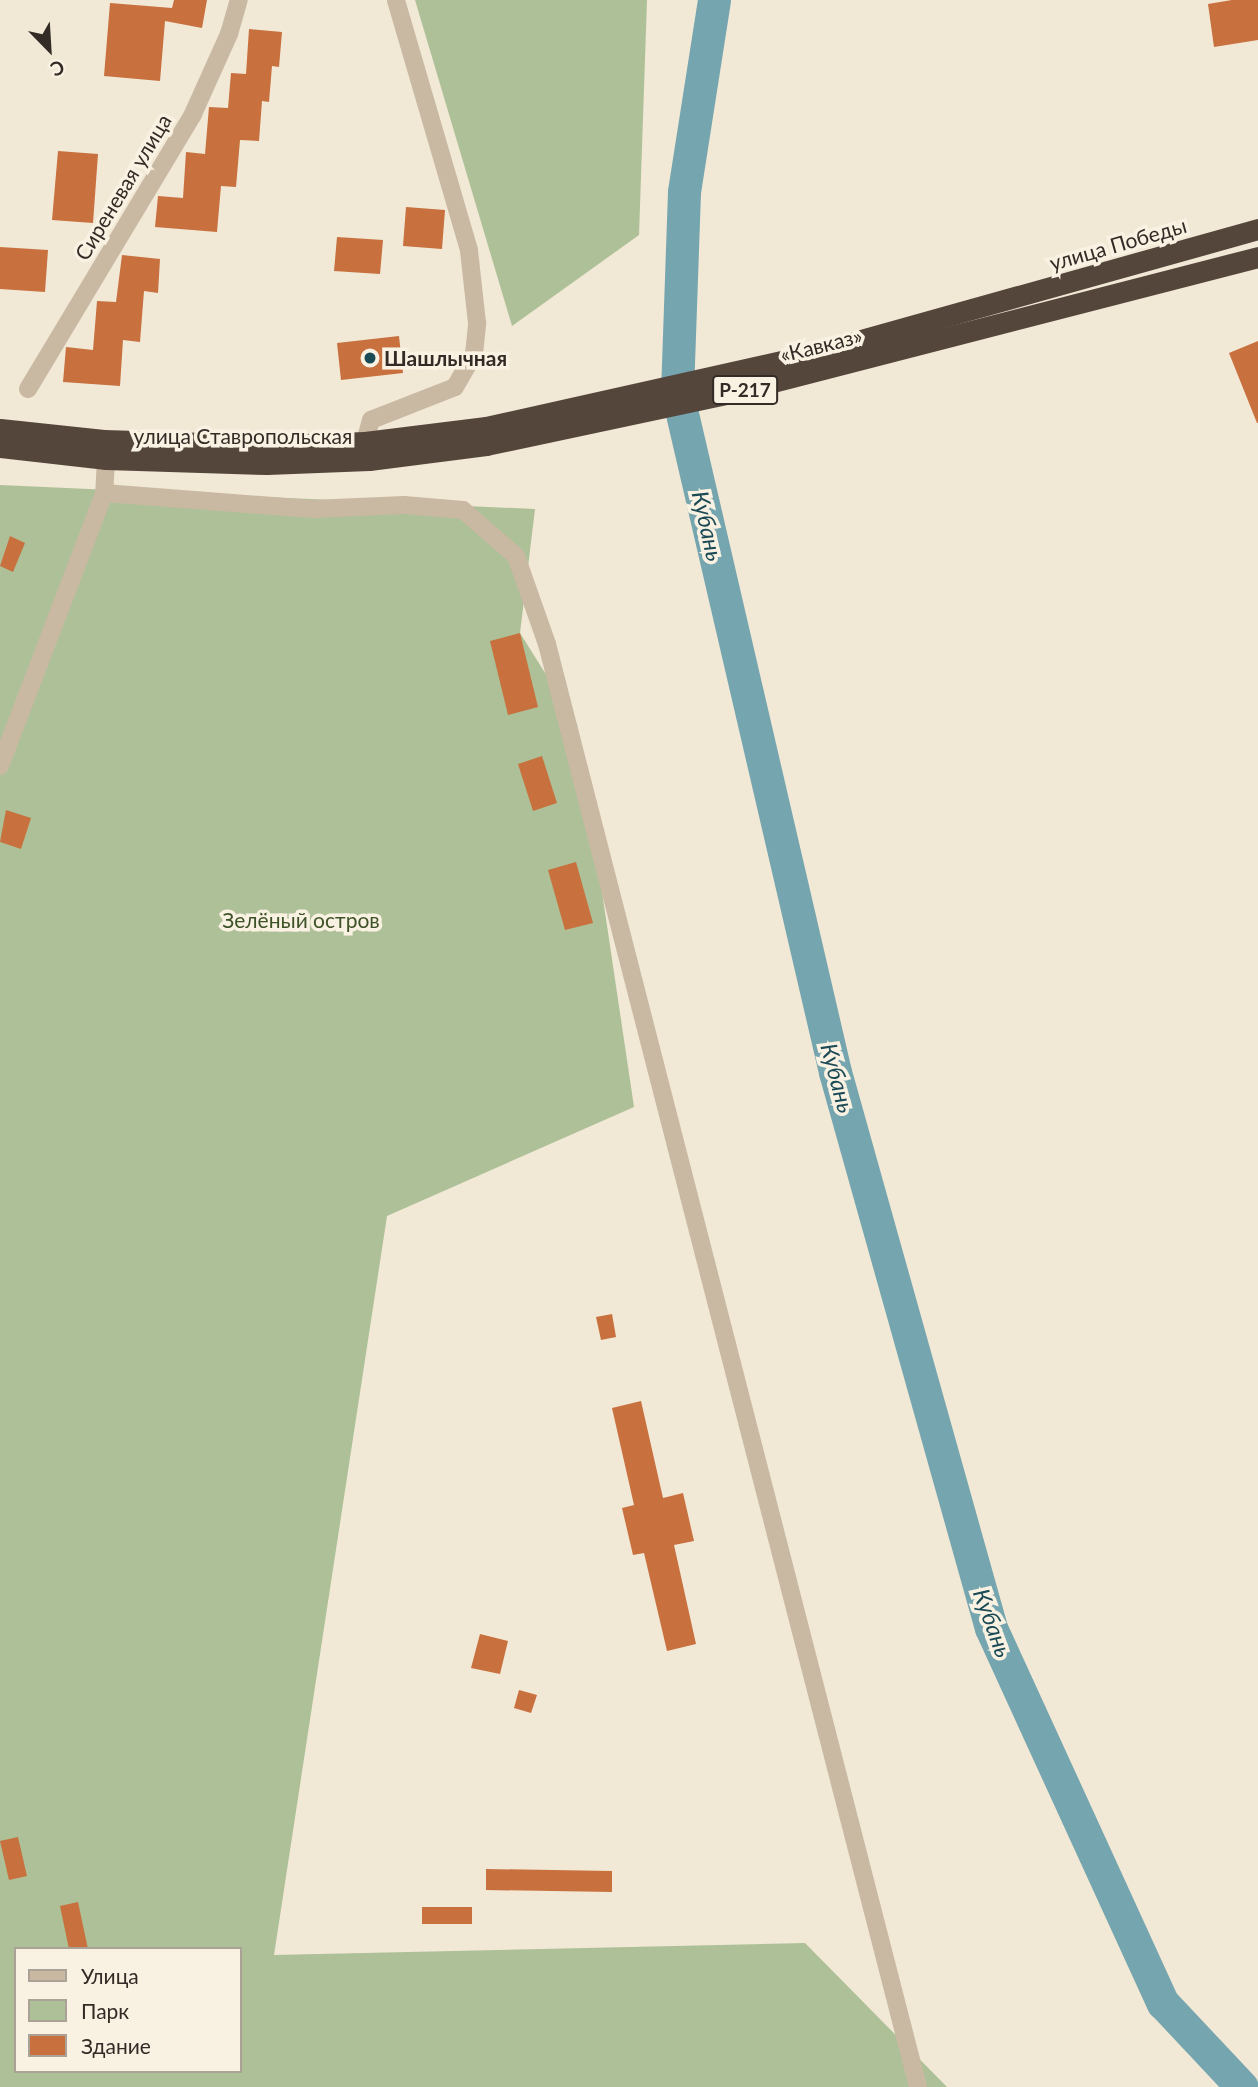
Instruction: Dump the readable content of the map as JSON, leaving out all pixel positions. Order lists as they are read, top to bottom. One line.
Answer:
{"streets":{"highway":["улица Победы","«Кавказ»","Р-217","улица Ставропольская"],"street":["Сиреневая улица"]},"crossings":[["улица Победы","«Кавказ»"],["«Кавказ»","улица Ставропольская"]],"water":["Кубань"],"parks":["Зелёный остров"],"places":["Шашлычная"],"legend":["Улица","Парк","Здание"],"north":"bottom right"}
